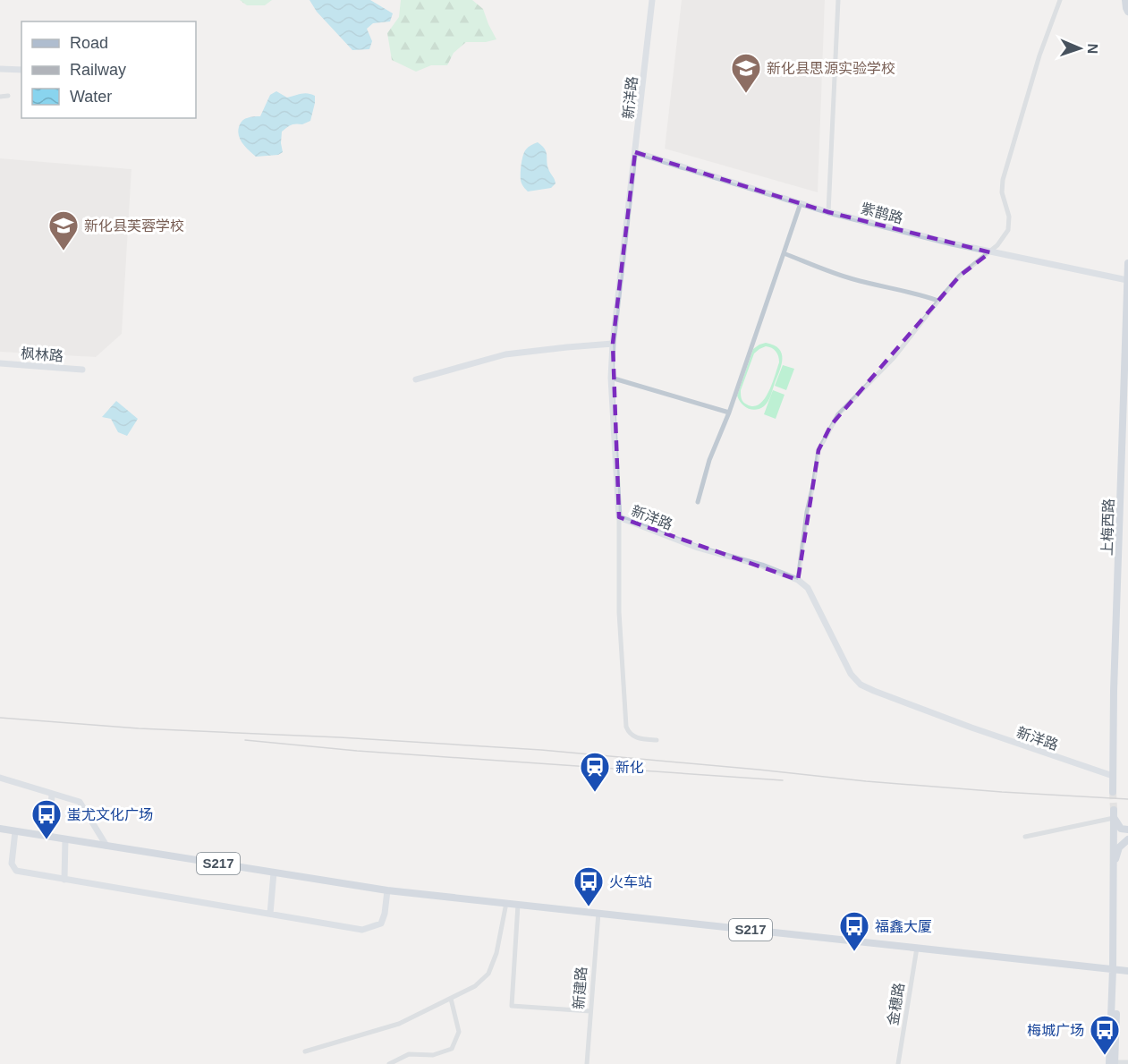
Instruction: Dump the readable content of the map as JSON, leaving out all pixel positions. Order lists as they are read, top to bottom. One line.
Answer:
{"streets":{"main road":["上梅西路","S217"],"street":["新洋路","紫鹊路","枫林路","新建路","金穗路"]},"crossings":[["新洋路","紫鹊路"],["新洋路","上梅西路"],["紫鹊路","上梅西路"],["S217","新建路"],["S217","金穗路"]],"places":{"school or university":["新化县思源实验学校","新化县芙蓉学校"],"station":["新化"],"bus stop":["蚩尤文化广场","火车站","福鑫大厦","梅城广场"]},"legend":["Road","Railway","Water"],"north":"right"}
